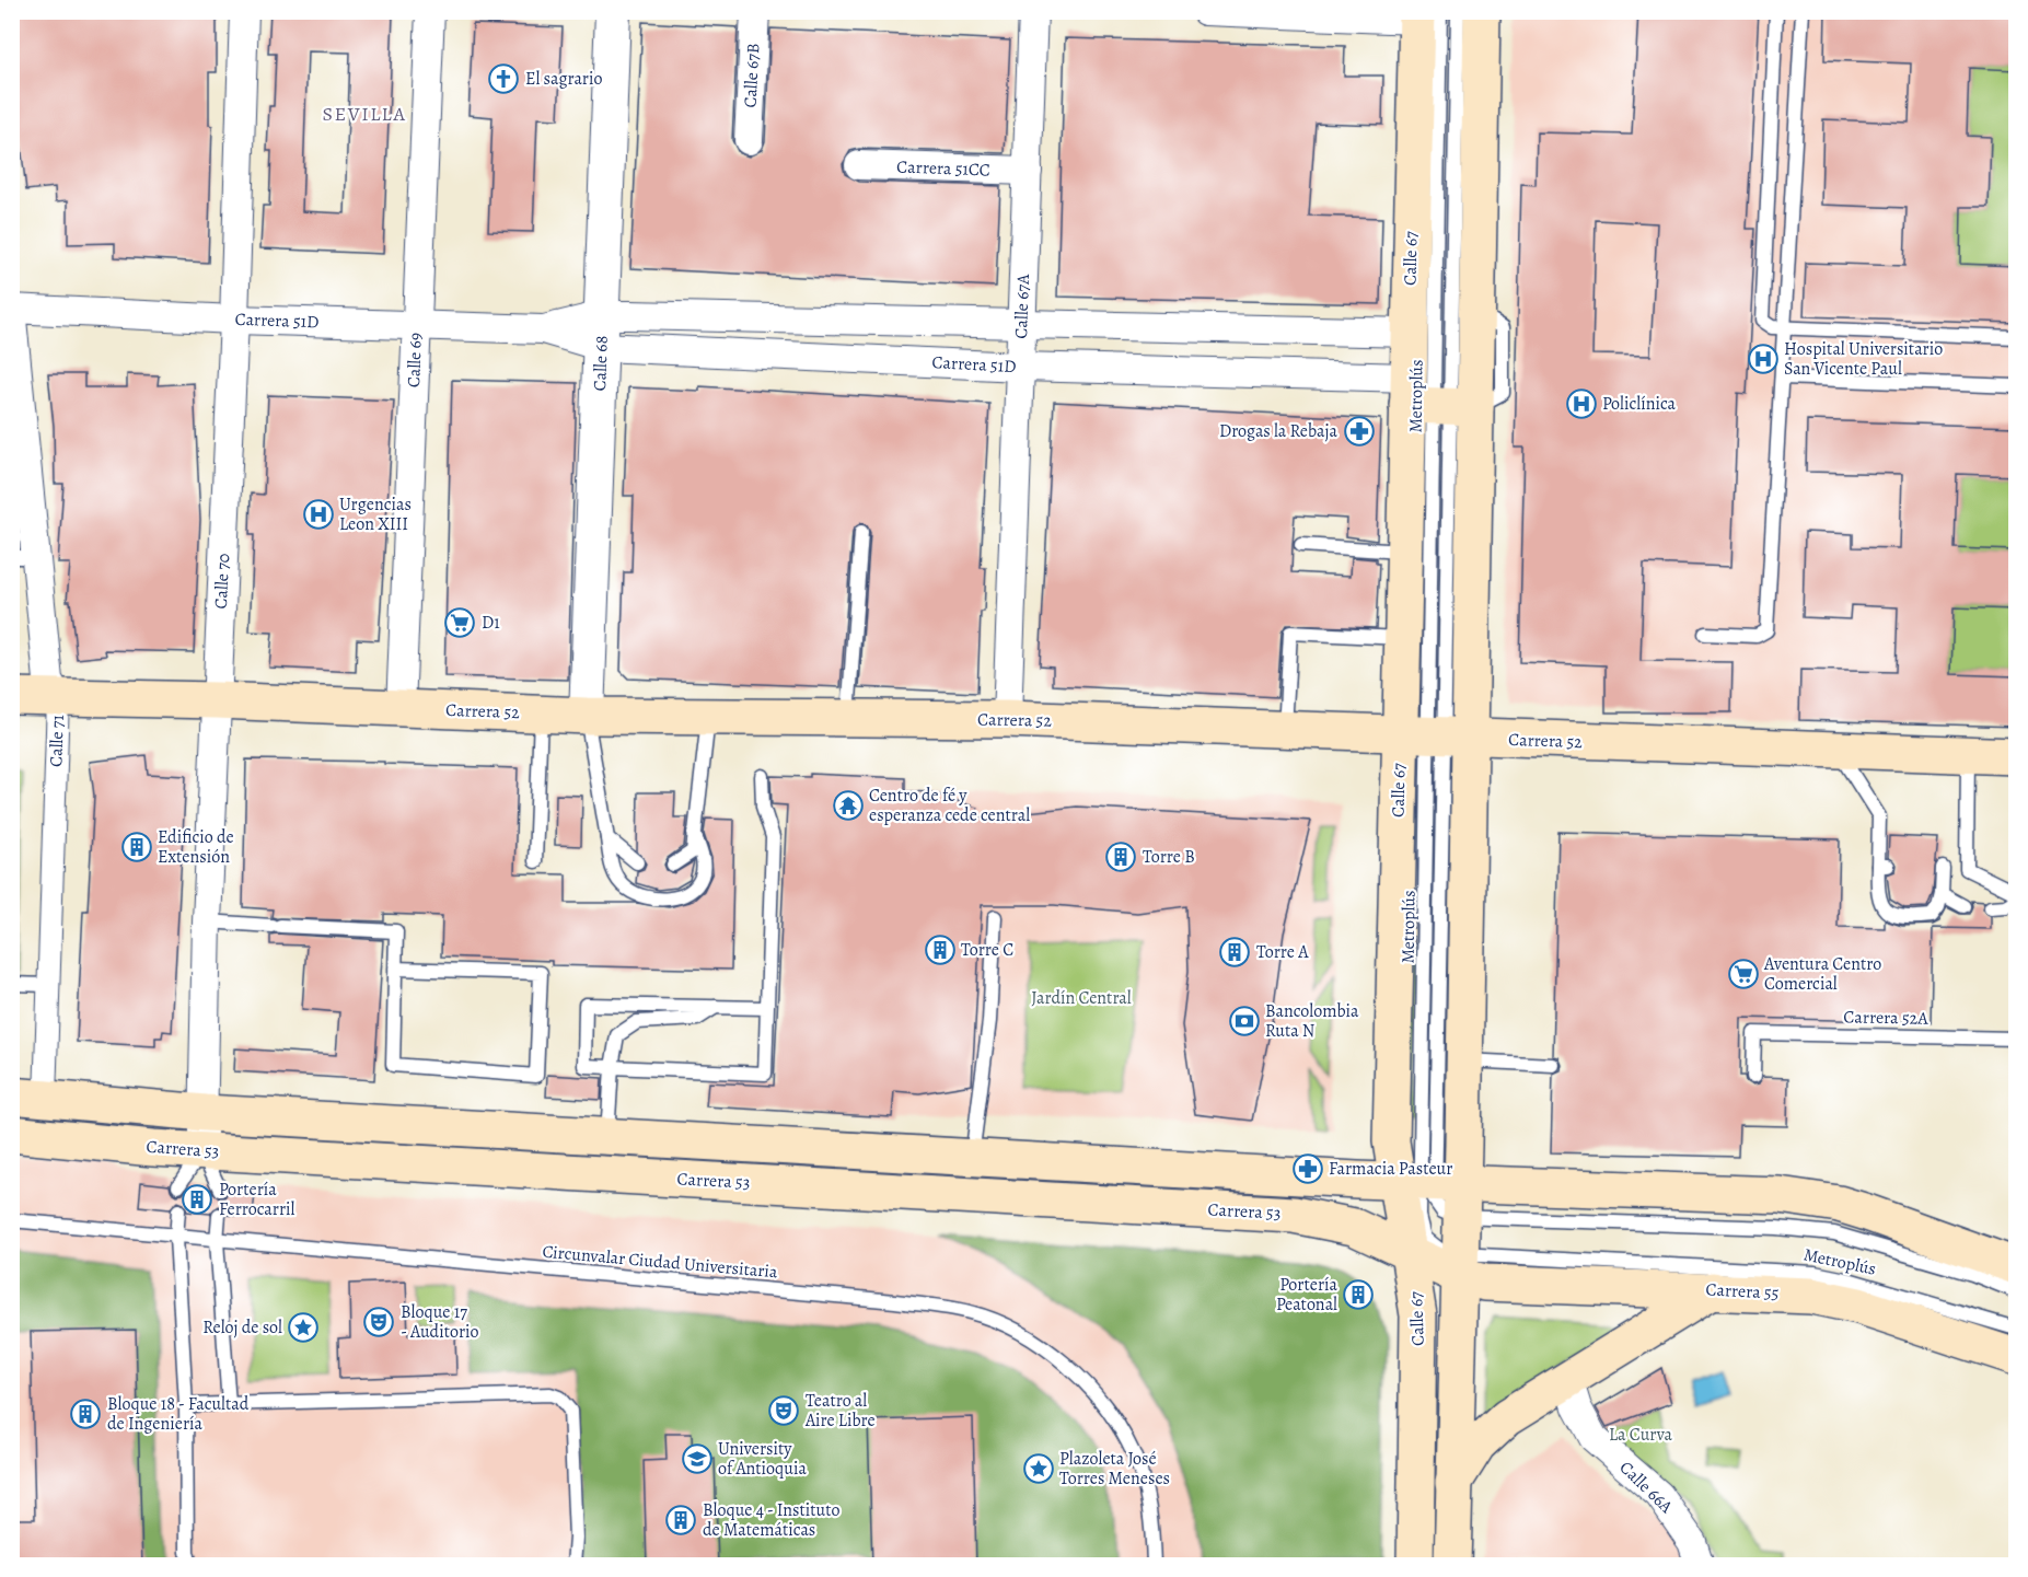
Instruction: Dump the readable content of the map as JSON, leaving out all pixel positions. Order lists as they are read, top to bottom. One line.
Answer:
{"streets":{"main road":["Calle 67","Carrera 52","Carrera 53","Carrera 55"],"street":["Calle 67B","Carrera 51CC","Calle 67A","Carrera 51D","Calle 69","Calle 68","Calle 70","Calle 71","Calle 66A"],"lane":["Metroplús","Carrera 52A","Circunvalar Ciudad Universitaria"]},"crossings":[["Carrera 51CC","Calle 67A"],["Calle 67","Carrera 51D"],["Calle 67","Metroplús"],["Calle 67","Carrera 52"],["Calle 67","Carrera 53"],["Calle 67","Carrera 55"],["Calle 67A","Carrera 51D"],["Calle 67A","Carrera 52"],["Carrera 51D","Calle 69"],["Carrera 51D","Calle 68"],["Carrera 51D","Metroplús"],["Carrera 51D","Calle 70"],["Carrera 51D","Calle 71"],["Calle 69","Carrera 52"],["Calle 68","Carrera 52"],["Metroplús","Carrera 53"],["Metroplús","Carrera 55"],["Calle 70","Carrera 52"],["Calle 70","Carrera 53"],["Carrera 52","Calle 71"],["Calle 71","Carrera 53"],["Carrera 53","Carrera 55"]],"districts":["SEVILLA"],"parks":["Jardín Central","La Curva"],"places":{"church":["El sagrario"],"hospital":["Hospital Universitario San Vicente Paul","Policlínica","Urgencias Leon XIII"],"pharmacy":["Drogas la Rebaja","Farmacia Pasteur"],"supermarket":["D1","Aventura Centro Comercial"],"temple":["Centro de fé y esperanza cede central"],"building":["Edificio de Extensión","Torre B","Torre C","Torre A","Portería Ferrocarril","Portería Peatonal","Bloque 18 - Facultad de Ingeniería","Bloque 4 - Instituto de Matemáticas"],"bank":["Bancolombia Ruta N"],"theatre":["Bloque 17 - Auditorio","Teatro al Aire Libre"],"place":["Reloj de sol","Plazoleta José Torres Meneses"],"school or university":["University of Antioquia"]}}
